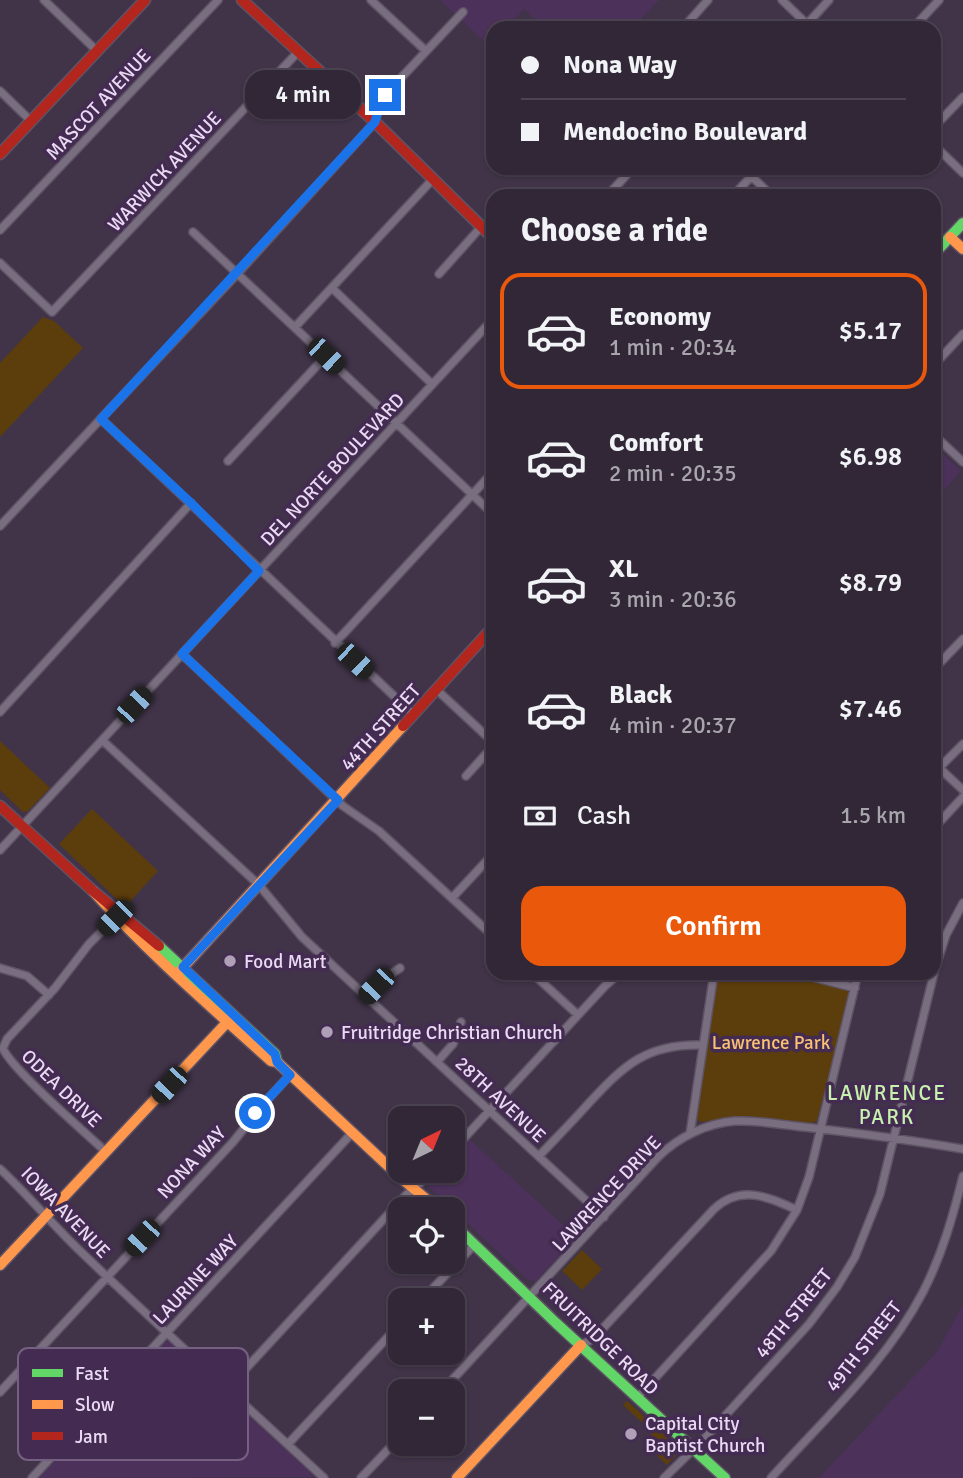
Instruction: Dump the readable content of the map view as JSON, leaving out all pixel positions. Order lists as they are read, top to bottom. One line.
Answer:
{"streets":{"street":["MASCOT AVENUE","WARWICK AVENUE","DEL NORTE BOULEVARD","44TH STREET","ODEA DRIVE","28TH AVENUE","NONA WAY","LAWRENCE DRIVE","IOWA AVENUE","LAURINE WAY","48TH STREET","FRUITRIDGE ROAD","49TH STREET"]},"crossings":[["DEL NORTE BOULEVARD","28TH AVENUE"],["44TH STREET","28TH AVENUE"],["28TH AVENUE","LAWRENCE DRIVE"],["NONA WAY","IOWA AVENUE"],["LAWRENCE DRIVE","48TH STREET"],["LAWRENCE DRIVE","FRUITRIDGE ROAD"],["IOWA AVENUE","LAURINE WAY"],["48TH STREET","FRUITRIDGE ROAD"]],"districts":["LAWRENCE PARK"],"parks":["Lawrence Park"],"places":["Food Mart","Fruitridge Christian Church","Capital City Baptist Church"],"legend":["Fast","Slow","Jam"],"north":"top right","page":{"banner":["Nona Way","Mendocino Boulevard"],"bubble":"4 min","heading":"Choose a ride","list":[{"name":"Economy","note":"1 min · 20:34","value":"$5.17"},{"name":"Comfort","note":"2 min · 20:35","value":"$6.98"},{"name":"XL","note":"3 min · 20:36","value":"$8.79"},{"name":"Black","note":"4 min · 20:37","value":"$7.46"}],"pay":["Cash","1.5 km"],"buttons":"Confirm","map_buttons":["+","−"]}}
